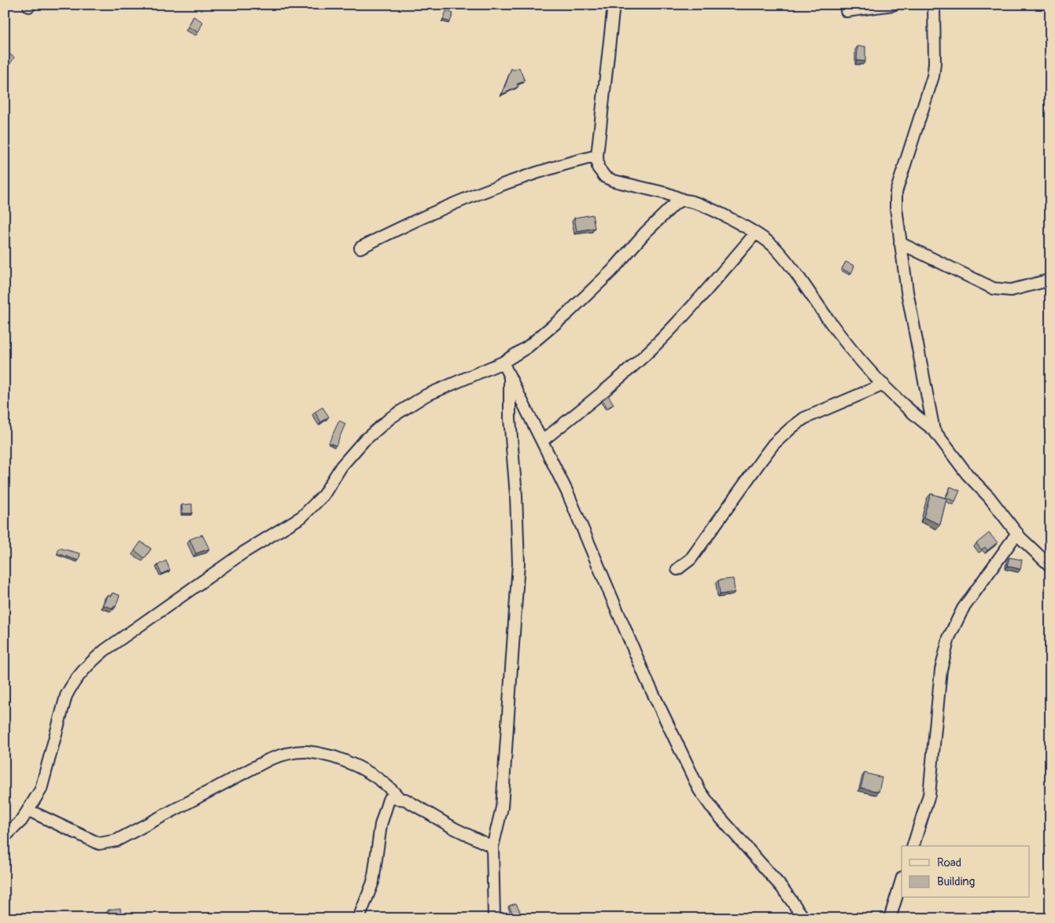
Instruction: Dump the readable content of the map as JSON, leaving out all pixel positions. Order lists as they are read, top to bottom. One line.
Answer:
{"legend":["Road","Building"]}
